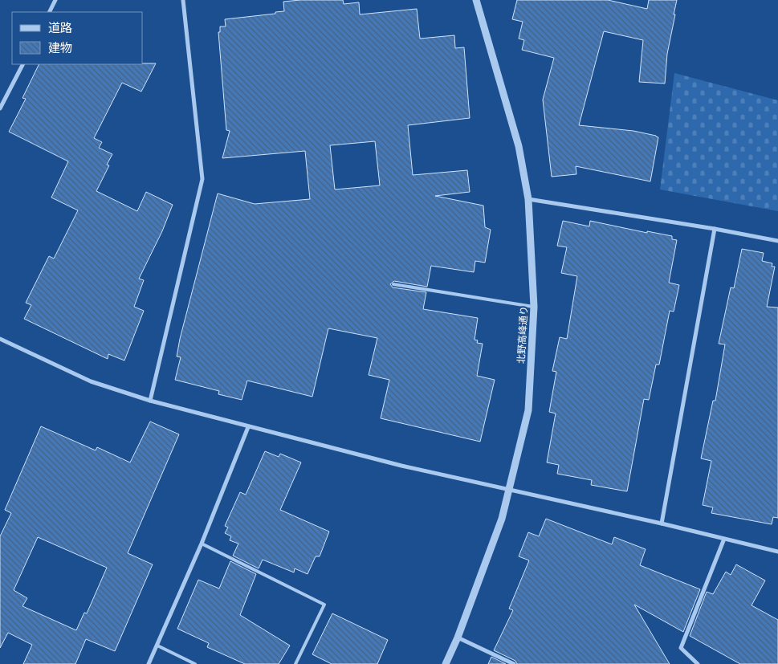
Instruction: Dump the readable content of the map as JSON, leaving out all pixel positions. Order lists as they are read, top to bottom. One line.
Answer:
{"streets":{"street":["北野高峰通り"]},"legend":["道路","建物"]}
